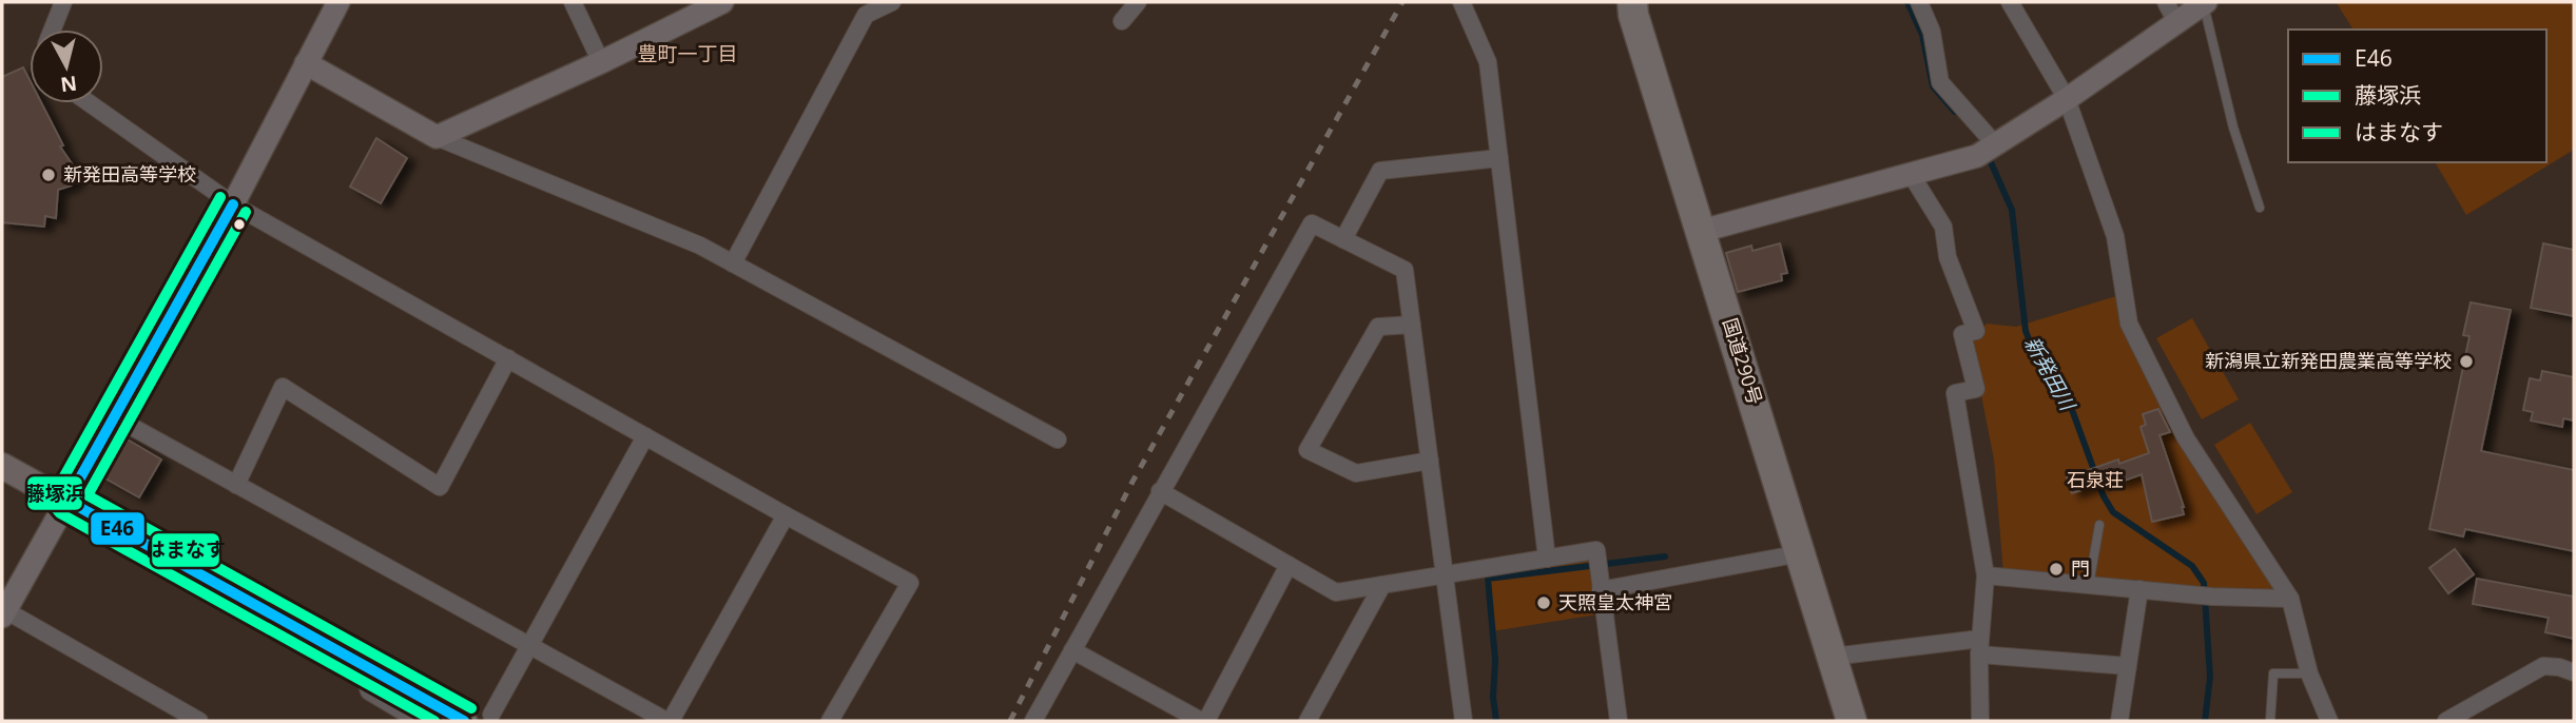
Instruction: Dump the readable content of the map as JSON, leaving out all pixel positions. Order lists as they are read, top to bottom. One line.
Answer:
{"streets":{"highway":["国道290号"]},"districts":["豊町一丁目"],"water":["新発田川"],"parks":["石泉荘"],"places":["新発田高等学校","新潟県立新発田農業高等学校","門","天照皇太神宮"],"lines":["transit line 藤塚浜","transit line E46","transit line はまなす"],"legend":["E46","藤塚浜","はまなす"],"north":"bottom"}
